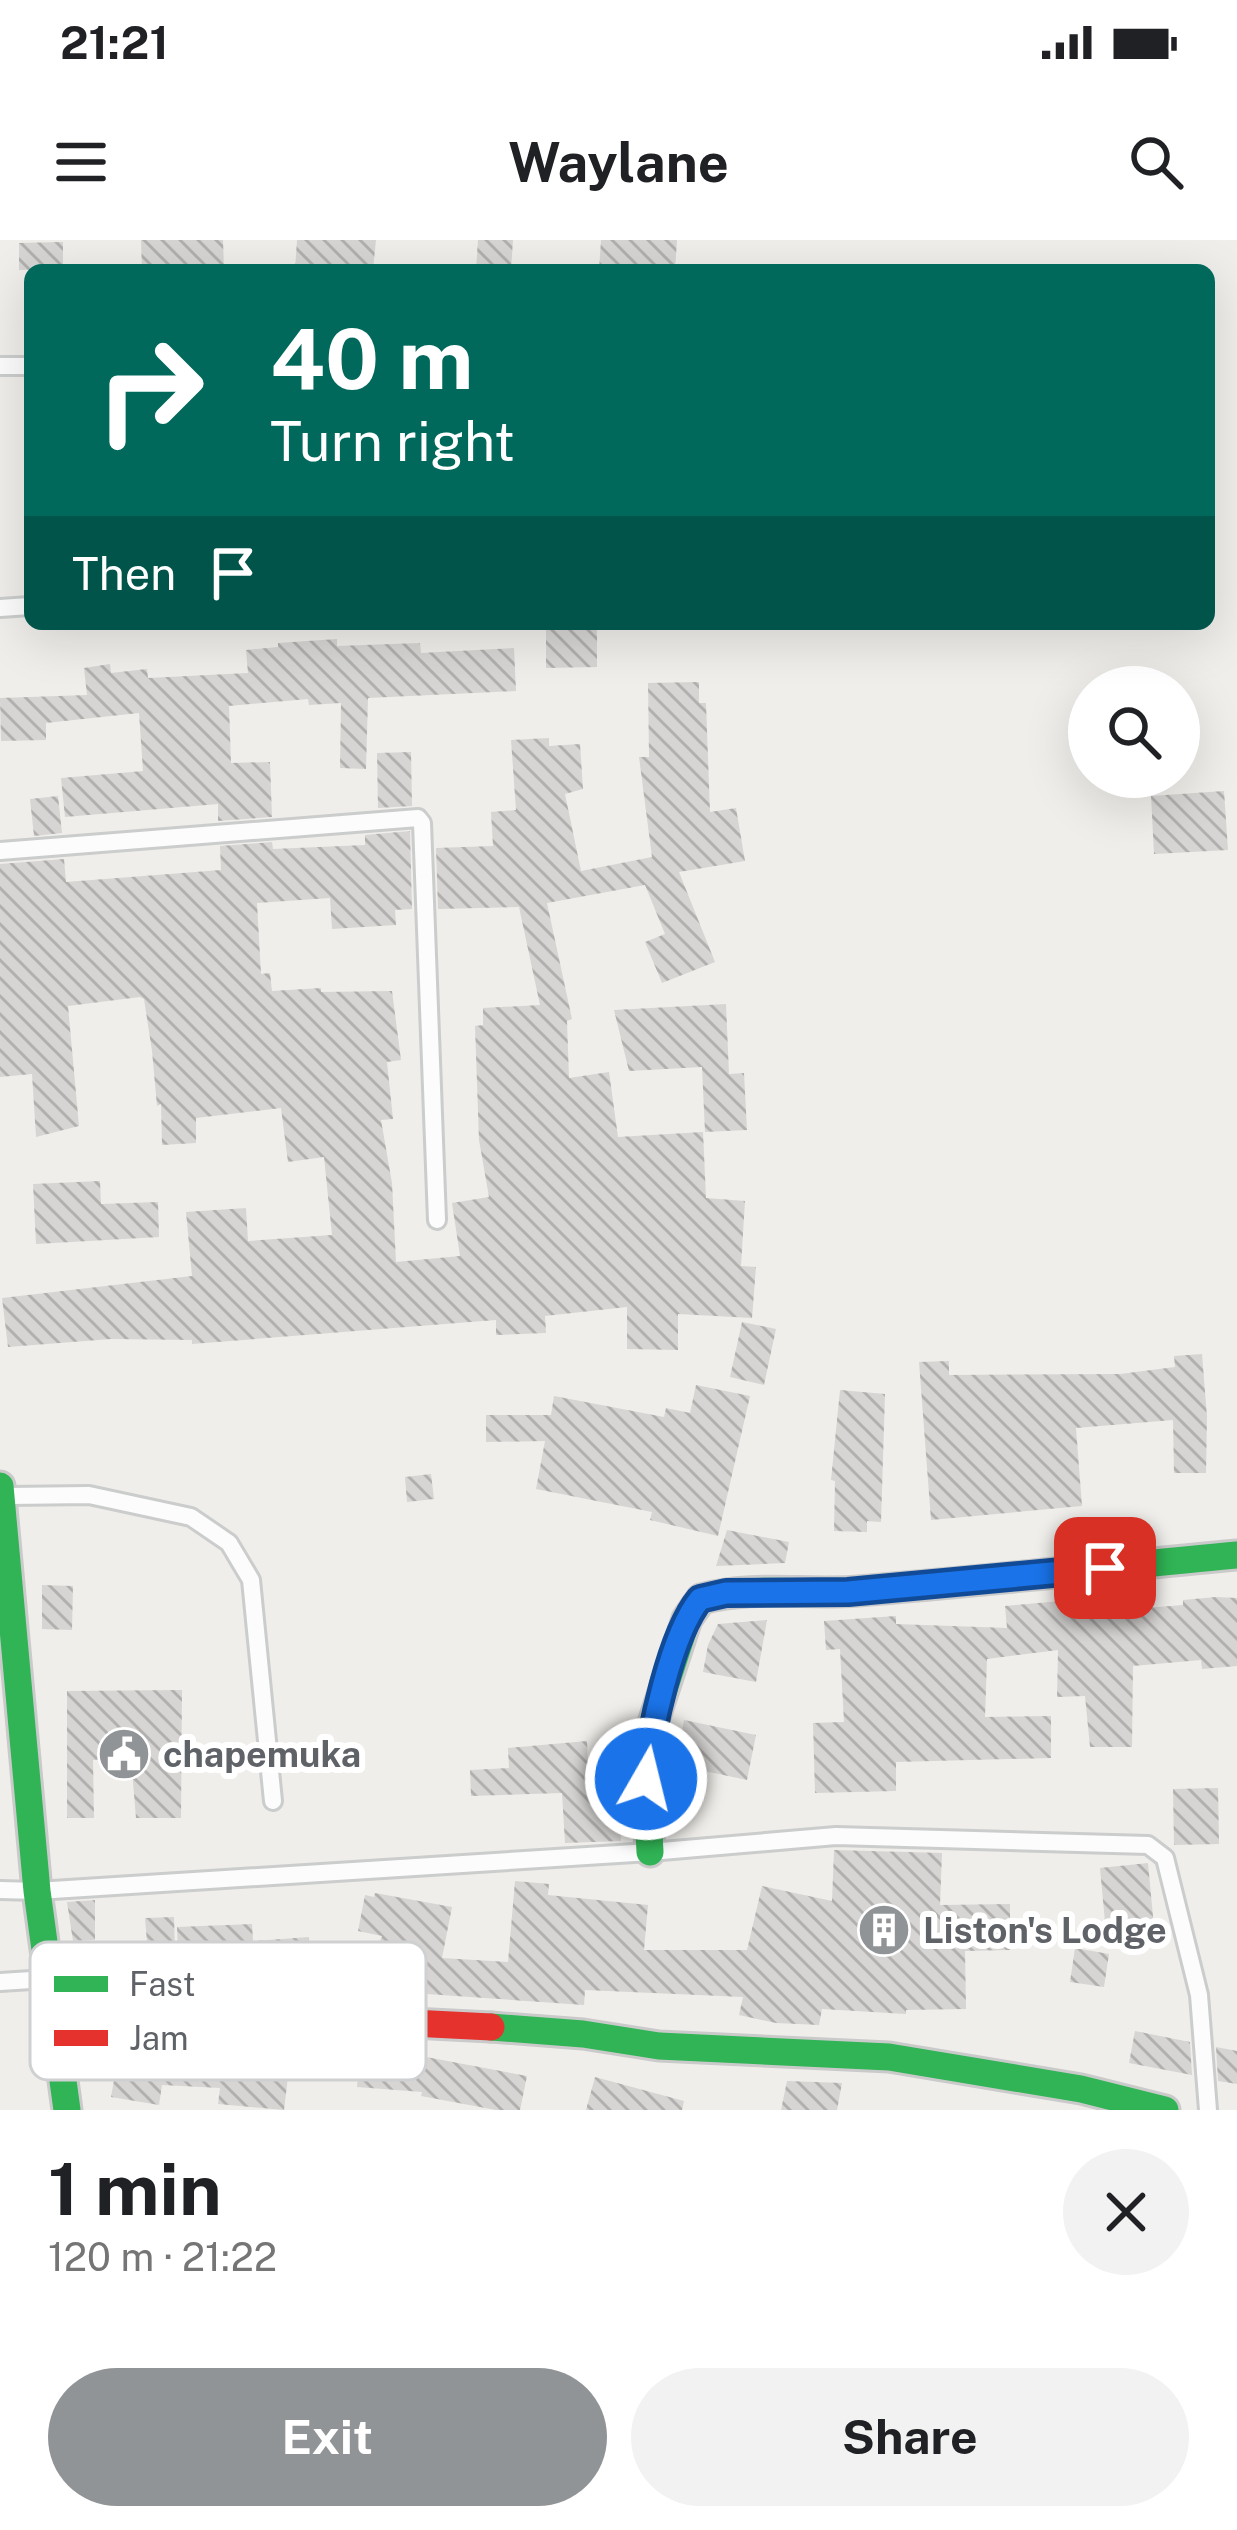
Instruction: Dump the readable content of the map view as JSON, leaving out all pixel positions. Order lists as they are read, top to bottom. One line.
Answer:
{"places":{"public building":["chapemuka"],"building":["Liston's Lodge"]},"legend":["Fast","Jam"],"page":{"status":"21:21","header":"Waylane","turn":["40 m","Turn right"],"then":"Then","heading":["1 min","120 m · 21:22"],"buttons":["Exit","Share"]}}
